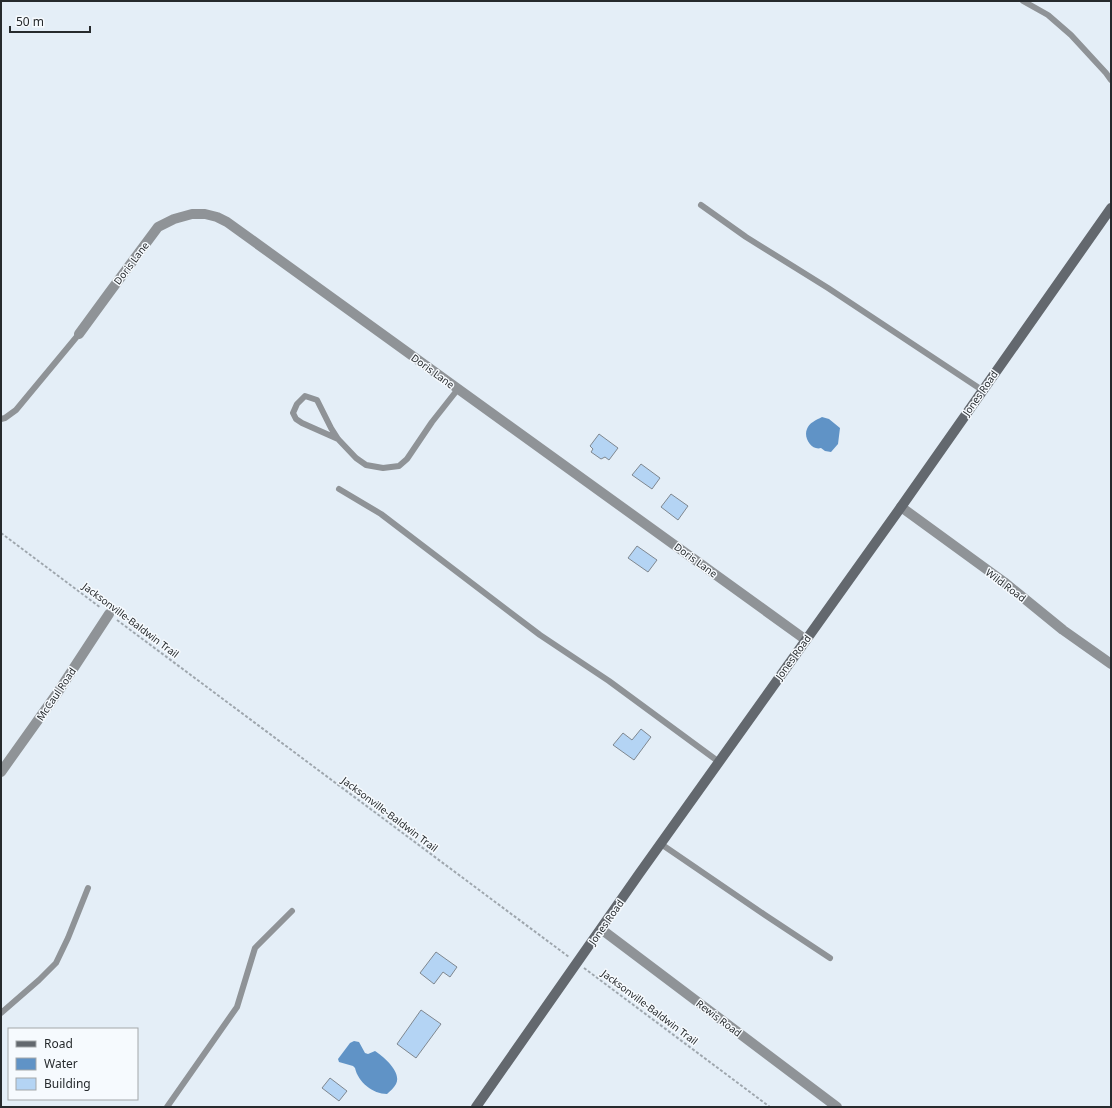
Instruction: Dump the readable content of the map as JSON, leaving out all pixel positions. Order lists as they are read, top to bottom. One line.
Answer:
{"streets":{"street":["Doris Lane","Jones Road","Wild Road","McCaul Road","Rewis Road"],"path":["Jacksonville-Baldwin Trail"]},"crossings":[["Doris Lane","Jones Road"],["Jones Road","Wild Road"],["Jones Road","Jacksonville-Baldwin Trail"],["Jones Road","Rewis Road"],["Jacksonville-Baldwin Trail","McCaul Road"]],"legend":["Road","Water","Building"],"scale_bar":"50 m"}
